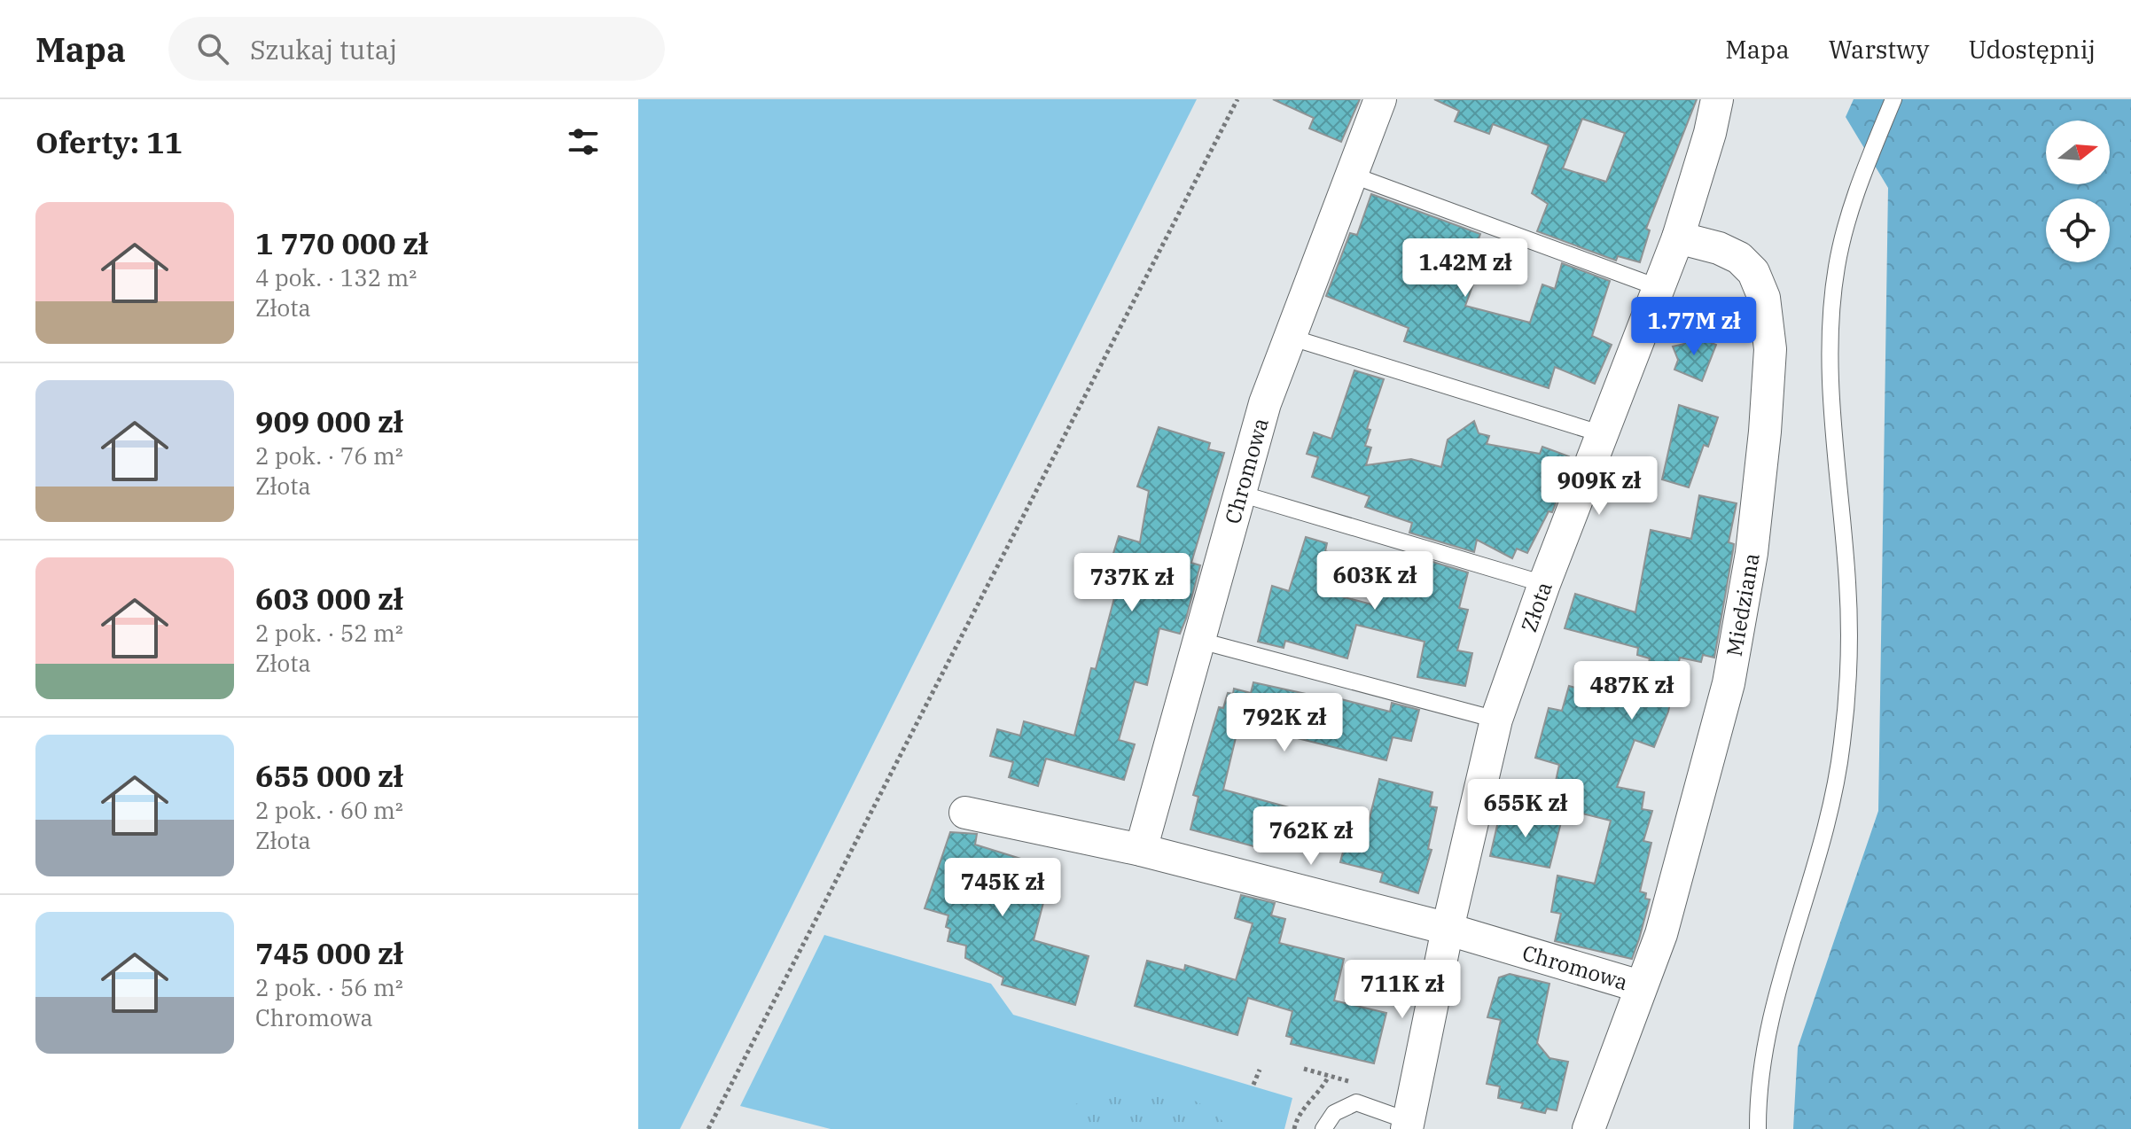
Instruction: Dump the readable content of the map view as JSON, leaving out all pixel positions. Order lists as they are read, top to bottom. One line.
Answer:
{"streets":{"street":["Chromowa","Miedziana","Złota"]},"crossings":[["Chromowa","Miedziana"],["Chromowa","Złota"],["Miedziana","Złota"]],"north":"right","page":{"header":"Mapa","search":"Szukaj tutaj","nav":["Mapa","Warstwy","Udostępnij"],"heading":"Oferty: 11","list":[{"name":"1 770 000 zł","note":"4 pok. · 132 m² · Złota"},{"name":"909 000 zł","note":"2 pok. · 76 m² · Złota"},{"name":"603 000 zł","note":"2 pok. · 52 m² · Złota"},{"name":"655 000 zł","note":"2 pok. · 60 m² · Złota"},{"name":"745 000 zł","note":"2 pok. · 56 m² · Chromowa"}],"price":["1.42M zł","1.77M zł","909K zł","603K zł","737K zł","487K zł","792K zł","655K zł","762K zł","745K zł","711K zł"]}}
